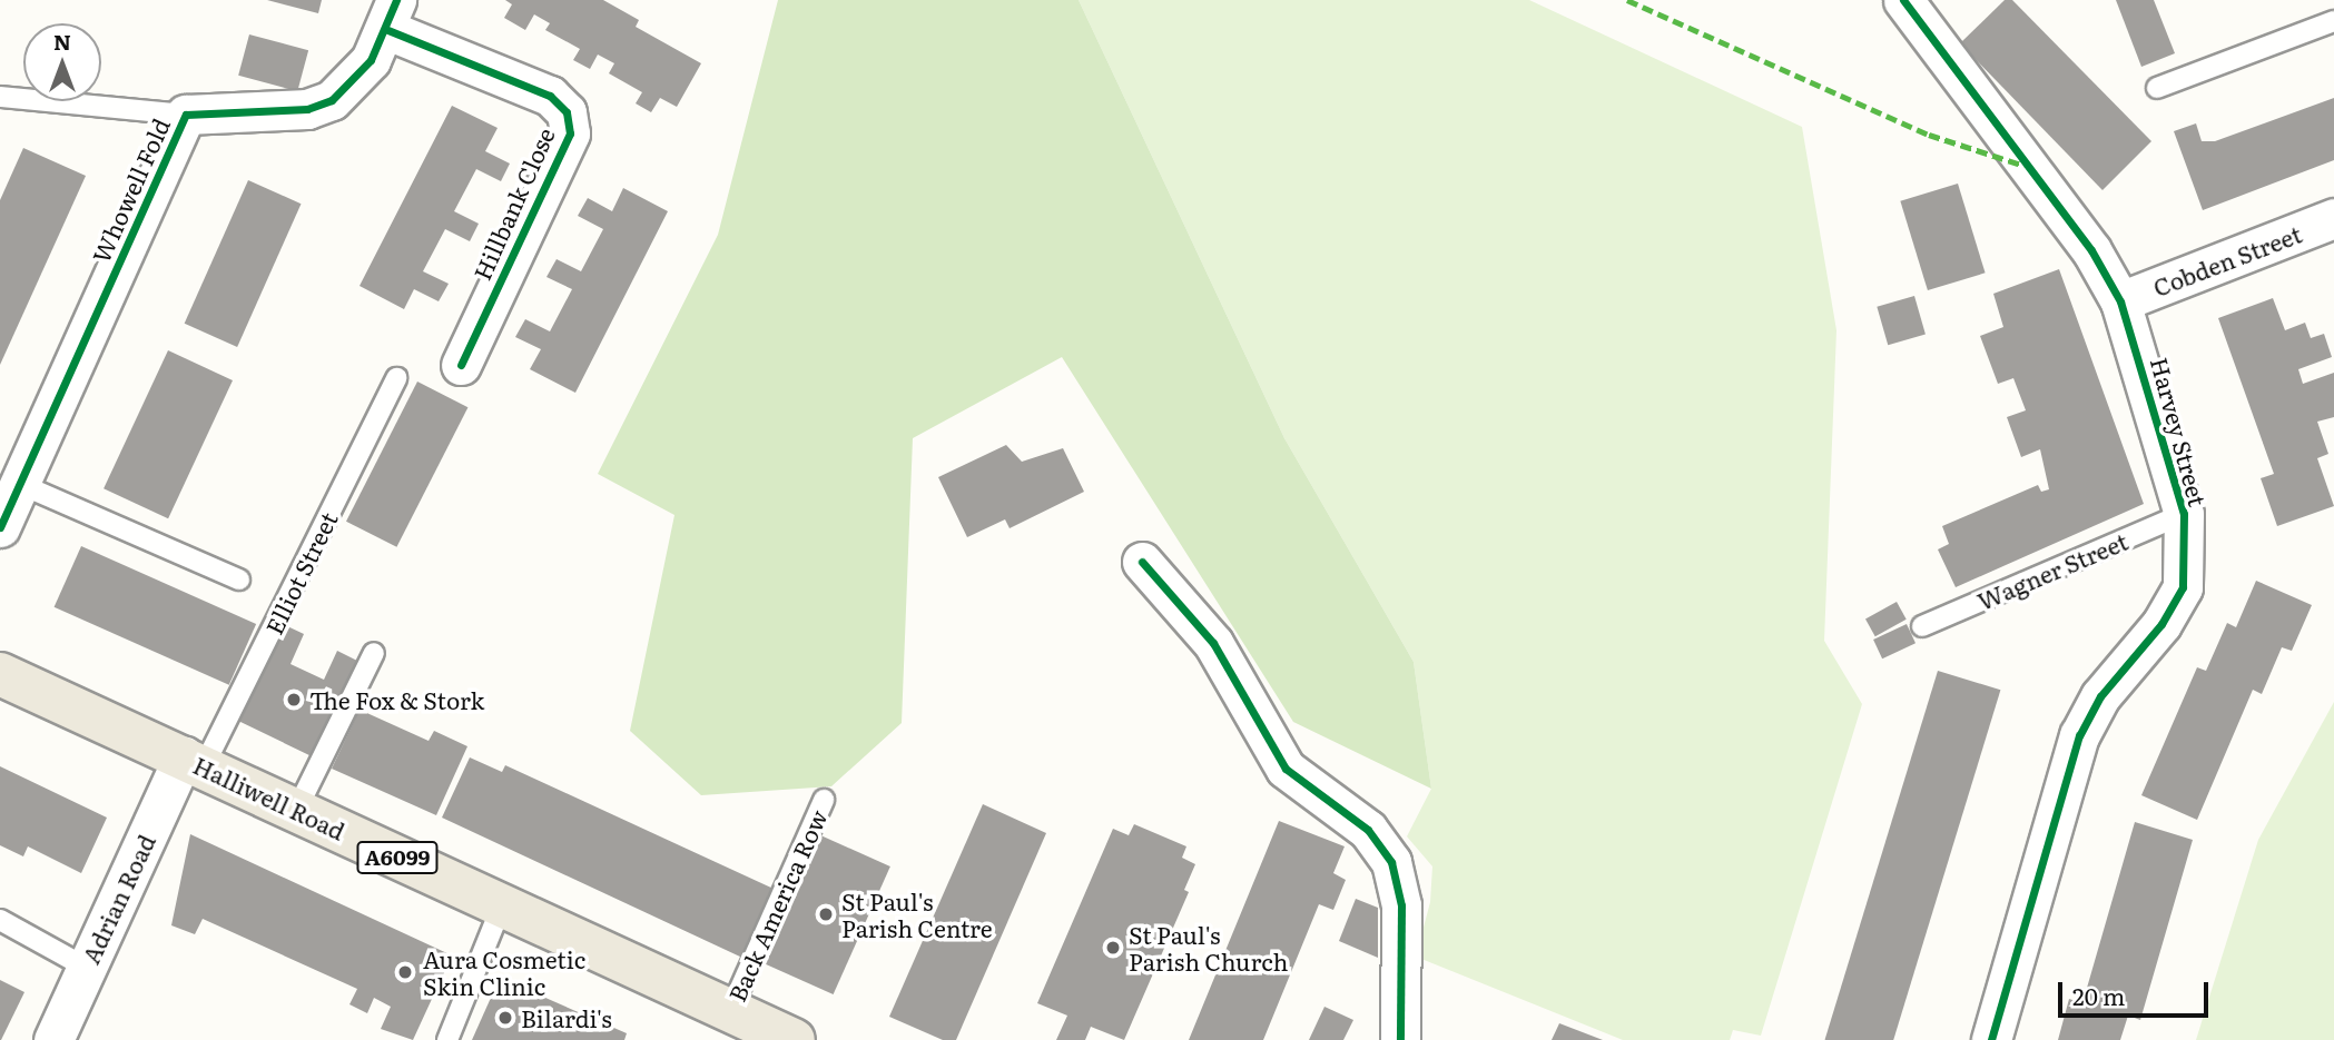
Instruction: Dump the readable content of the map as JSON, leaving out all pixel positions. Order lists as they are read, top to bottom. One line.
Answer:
{"streets":{"main road":["Halliwell Road","A6099"],"street":["Whowell Fold","Hillbank Close","Cobden Street","Harvey Street","Adrian Road"],"lane":["Wagner Street","Elliot Street","Back America Row"]},"crossings":[["Whowell Fold","Hillbank Close"],["Cobden Street","Harvey Street"],["Harvey Street","Wagner Street"],["Elliot Street","Halliwell Road"],["Elliot Street","Adrian Road"],["Halliwell Road","Adrian Road"],["Halliwell Road","Back America Row"]],"places":["The Fox & Stork","St Paul's Parish Centre","St Paul's Parish Church","Aura Cosmetic Skin Clinic","Bilardi's"],"scale_bar":"20 m","north":"top"}
